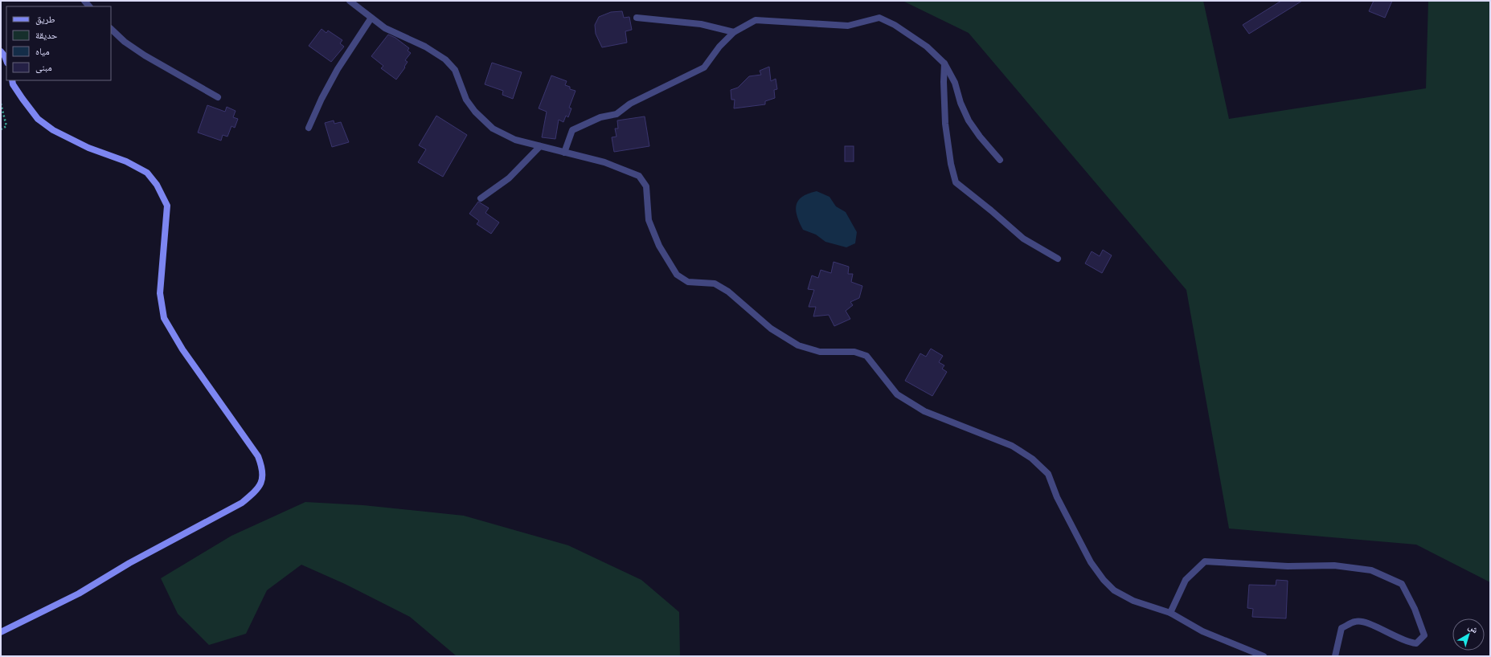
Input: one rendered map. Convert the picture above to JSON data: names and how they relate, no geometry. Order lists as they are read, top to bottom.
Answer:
{
  "legend": [
    "طريق",
    "حديقة",
    "مياه",
    "مبنى"
  ],
  "north": "top right"
}
